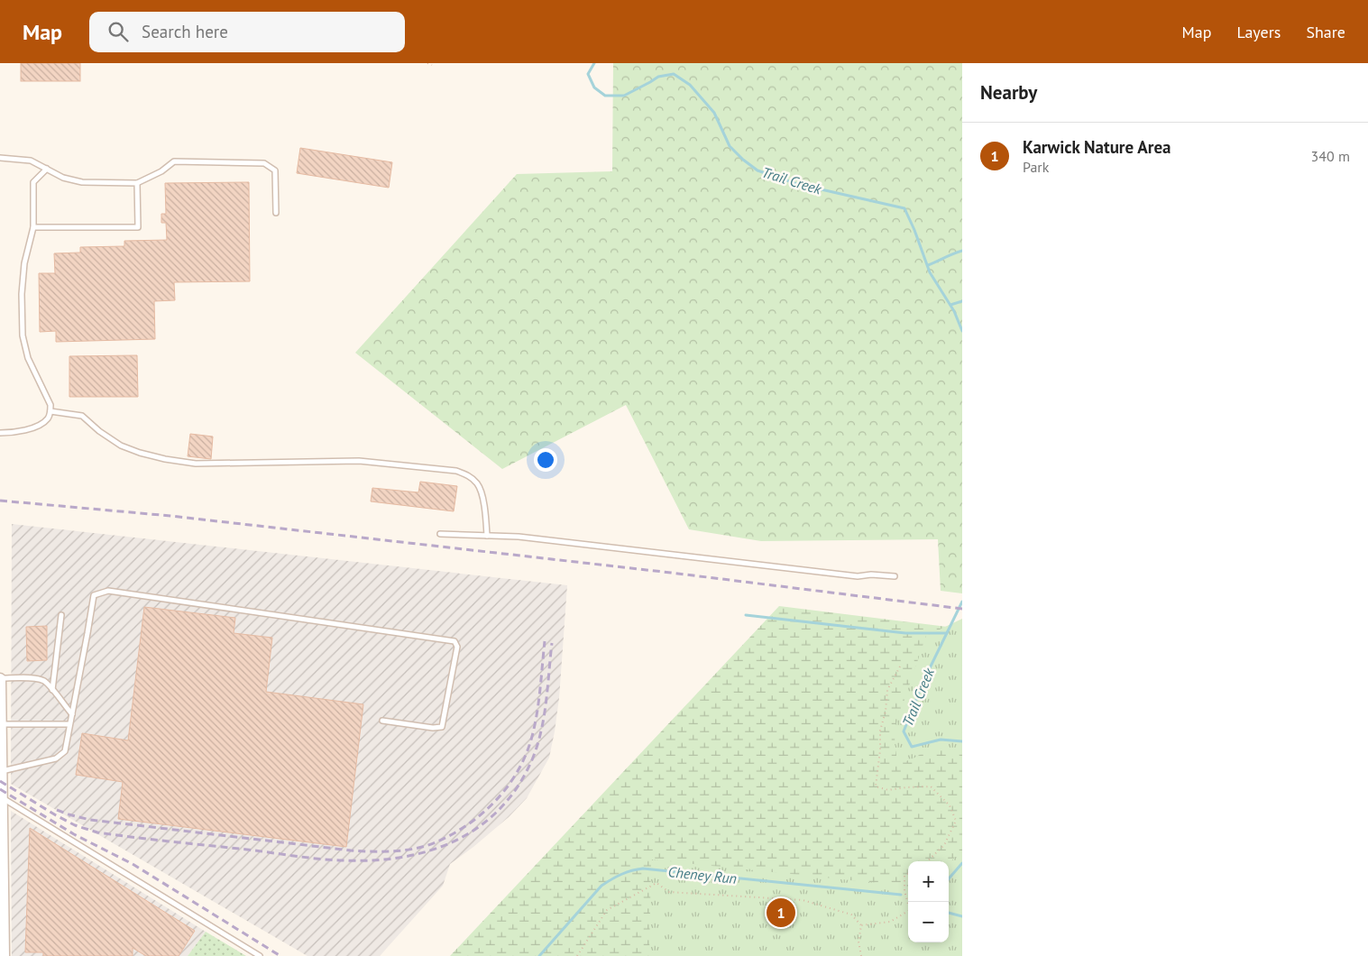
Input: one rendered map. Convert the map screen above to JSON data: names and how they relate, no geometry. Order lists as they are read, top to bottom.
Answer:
{
  "water": ["Trail Creek", "Cheney Run"],
  "page": {
    "header": "Map",
    "search": "Search here",
    "nav": ["Map", "Layers", "Share"],
    "heading": "Nearby",
    "list": [
      {
        "mark": "1",
        "name": "Karwick Nature Area",
        "note": "Park",
        "value": "340 m"
      }
    ],
    "map_buttons": ["+", "−"],
    "pins": "1"
  }
}
